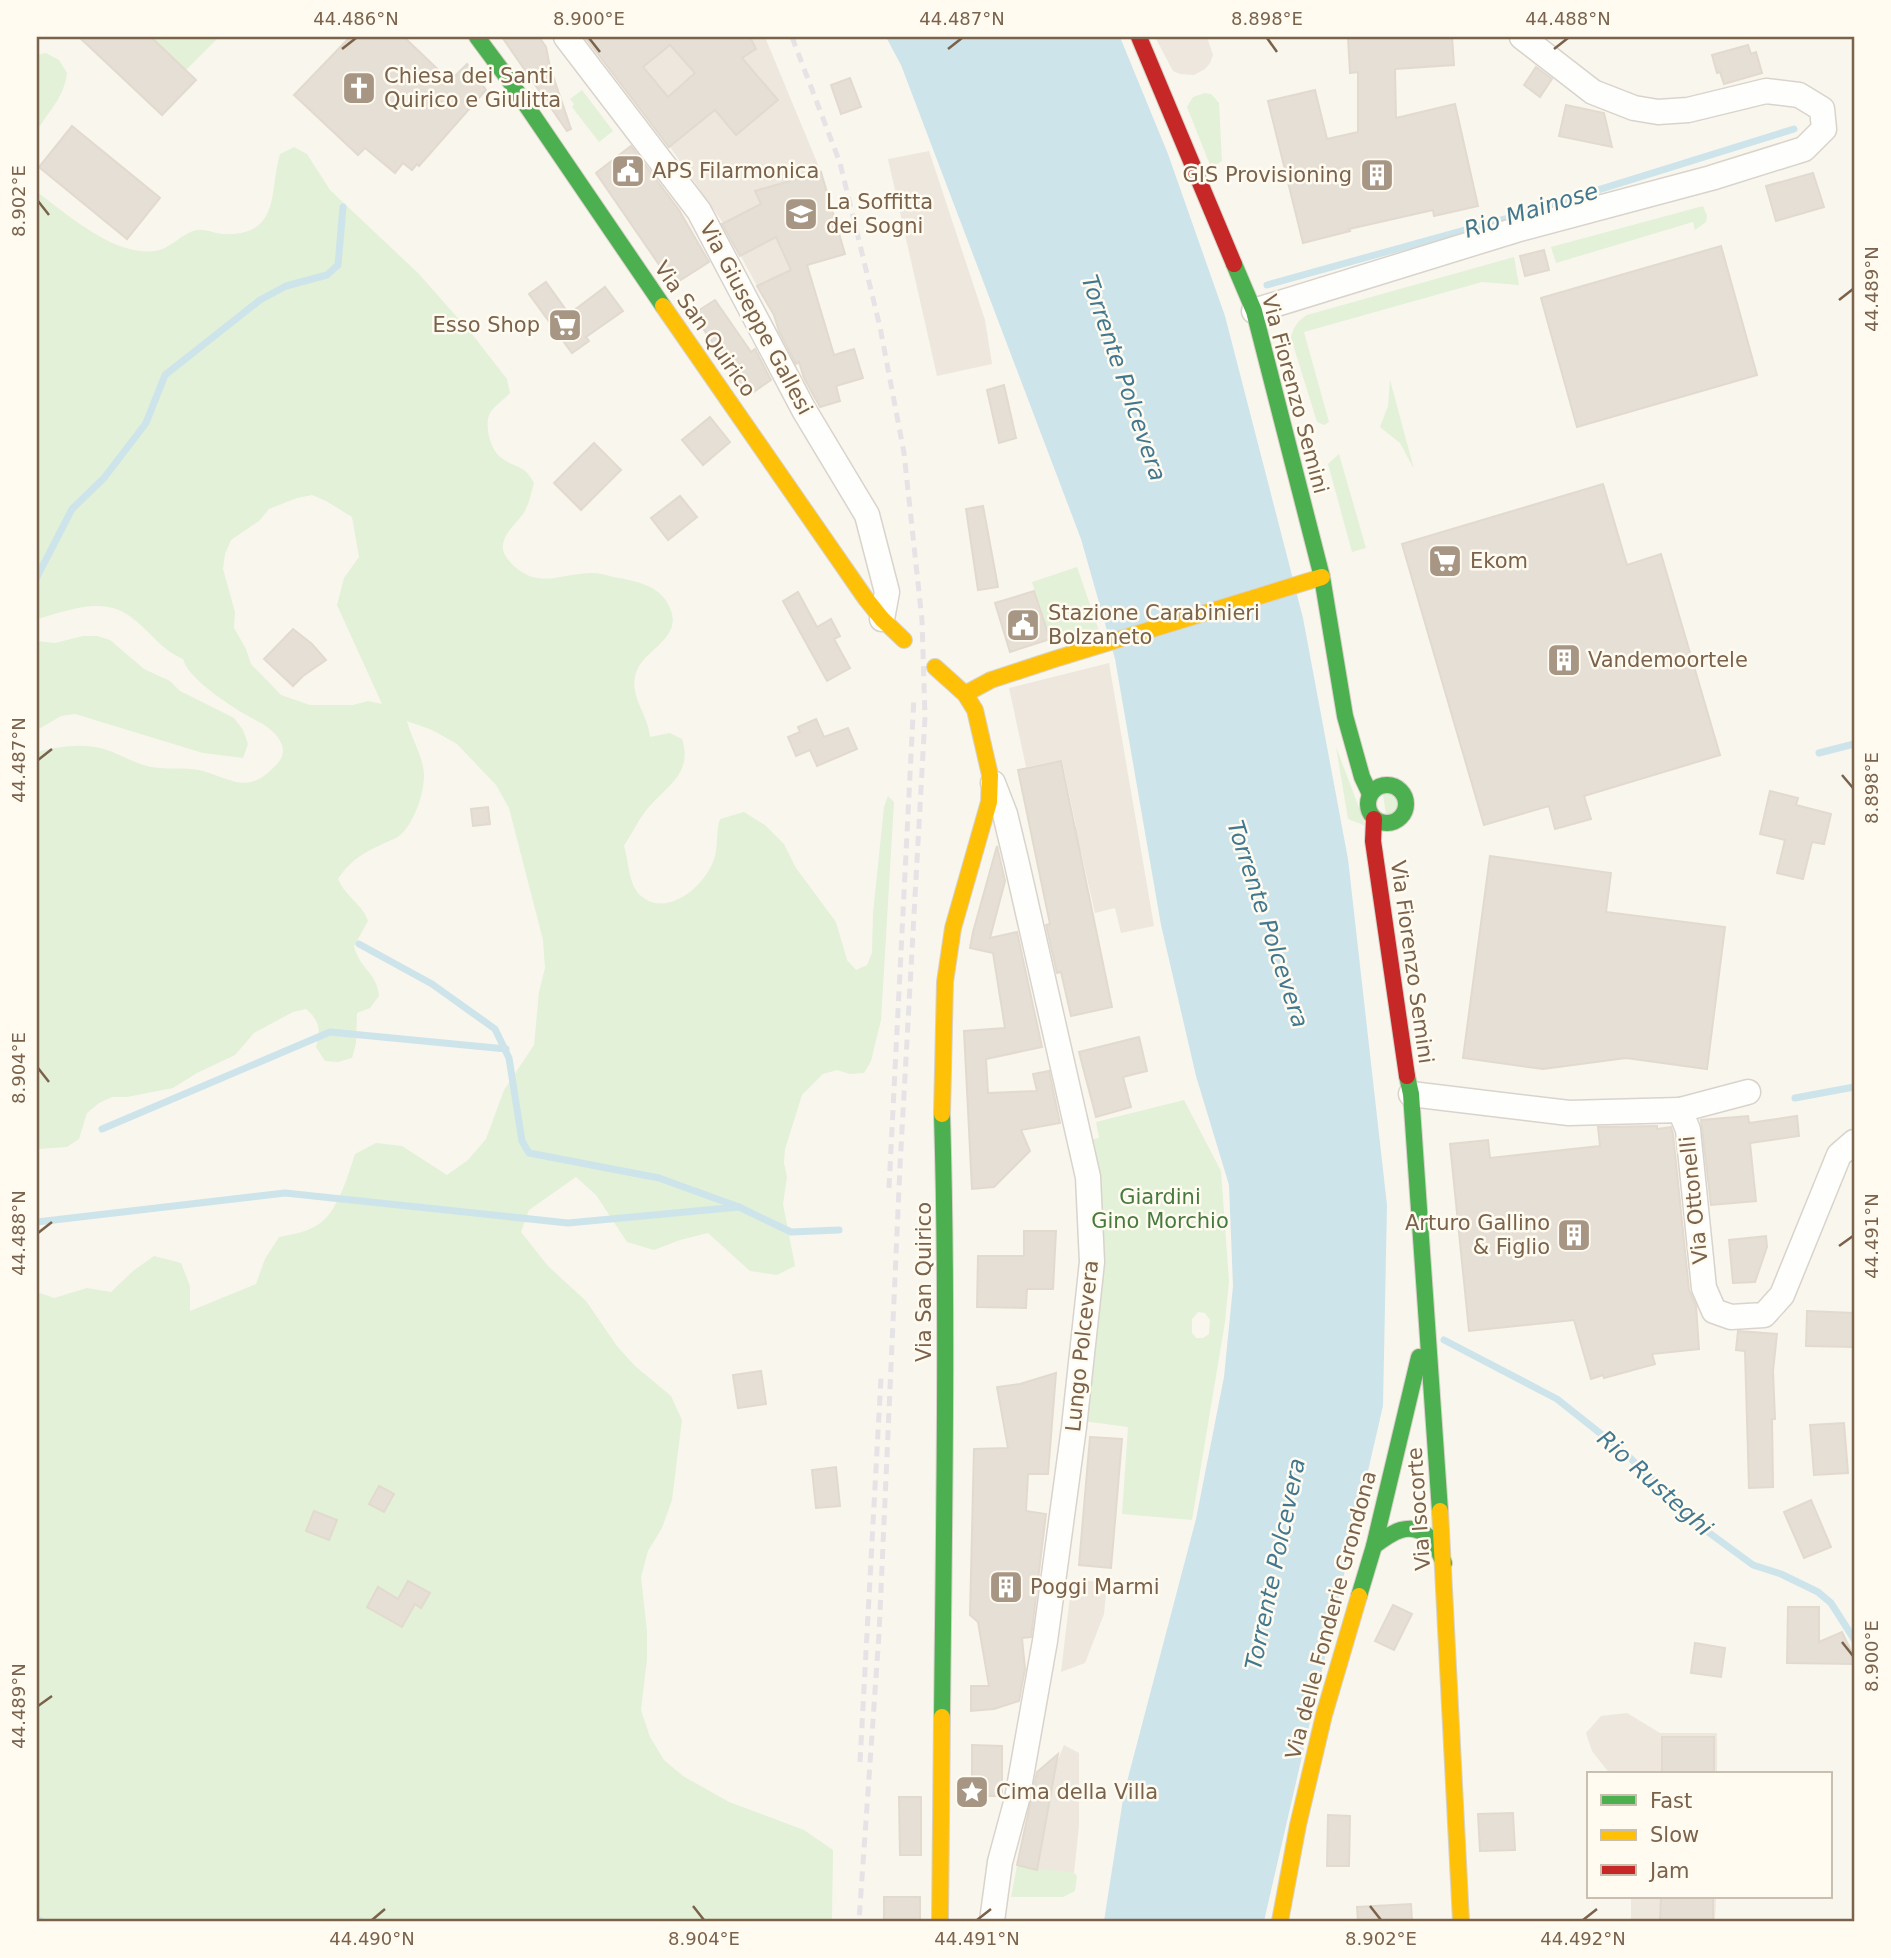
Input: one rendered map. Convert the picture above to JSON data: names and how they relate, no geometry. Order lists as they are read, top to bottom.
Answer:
{
  "streets": {
    "main road": [
      "Via San Quirico",
      "Via Fiorenzo Semini",
      "Via Isocorte",
      "Via delle Fonderie Grondona"
    ],
    "street": ["Via Giuseppe Gallesi", "Via Ottonelli", "Lungo Polcevera"]
  },
  "crossings": [
    ["Via Giuseppe Gallesi", "Via San Quirico"],
    ["Via San Quirico", "Lungo Polcevera"],
    ["Via Fiorenzo Semini", "Via Ottonelli"],
    ["Via Fiorenzo Semini", "Via Isocorte"],
    ["Via Ottonelli", "Via Isocorte"],
    ["Via Isocorte", "Via delle Fonderie Grondona"]
  ],
  "water": ["Rio Mainose", "Torrente Polcevera", "Rio Rusteghi"],
  "parks": ["Giardini Gino Morchio"],
  "places": {
    "church": ["Chiesa dei Santi Quirico e Giulitta"],
    "public building": ["APS Filarmonica", "Stazione Carabinieri Bolzaneto"],
    "building": [
      "GIS Provisioning",
      "Vandemoortele",
      "Arturo Gallino & Figlio",
      "Poggi Marmi"
    ],
    "school or university": ["La Soffitta dei Sogni"],
    "supermarket": ["Esso Shop", "Ekom"],
    "place": ["Cima della Villa"]
  },
  "legend": ["Fast", "Slow", "Jam"],
  "coordinates": [
    "44.486°N",
    "8.900°E",
    "44.487°N",
    "8.898°E",
    "44.488°N",
    "8.902°E",
    "44.489°N",
    "8.904°E",
    "44.491°N",
    "44.490°N",
    "44.492°N"
  ]
}
